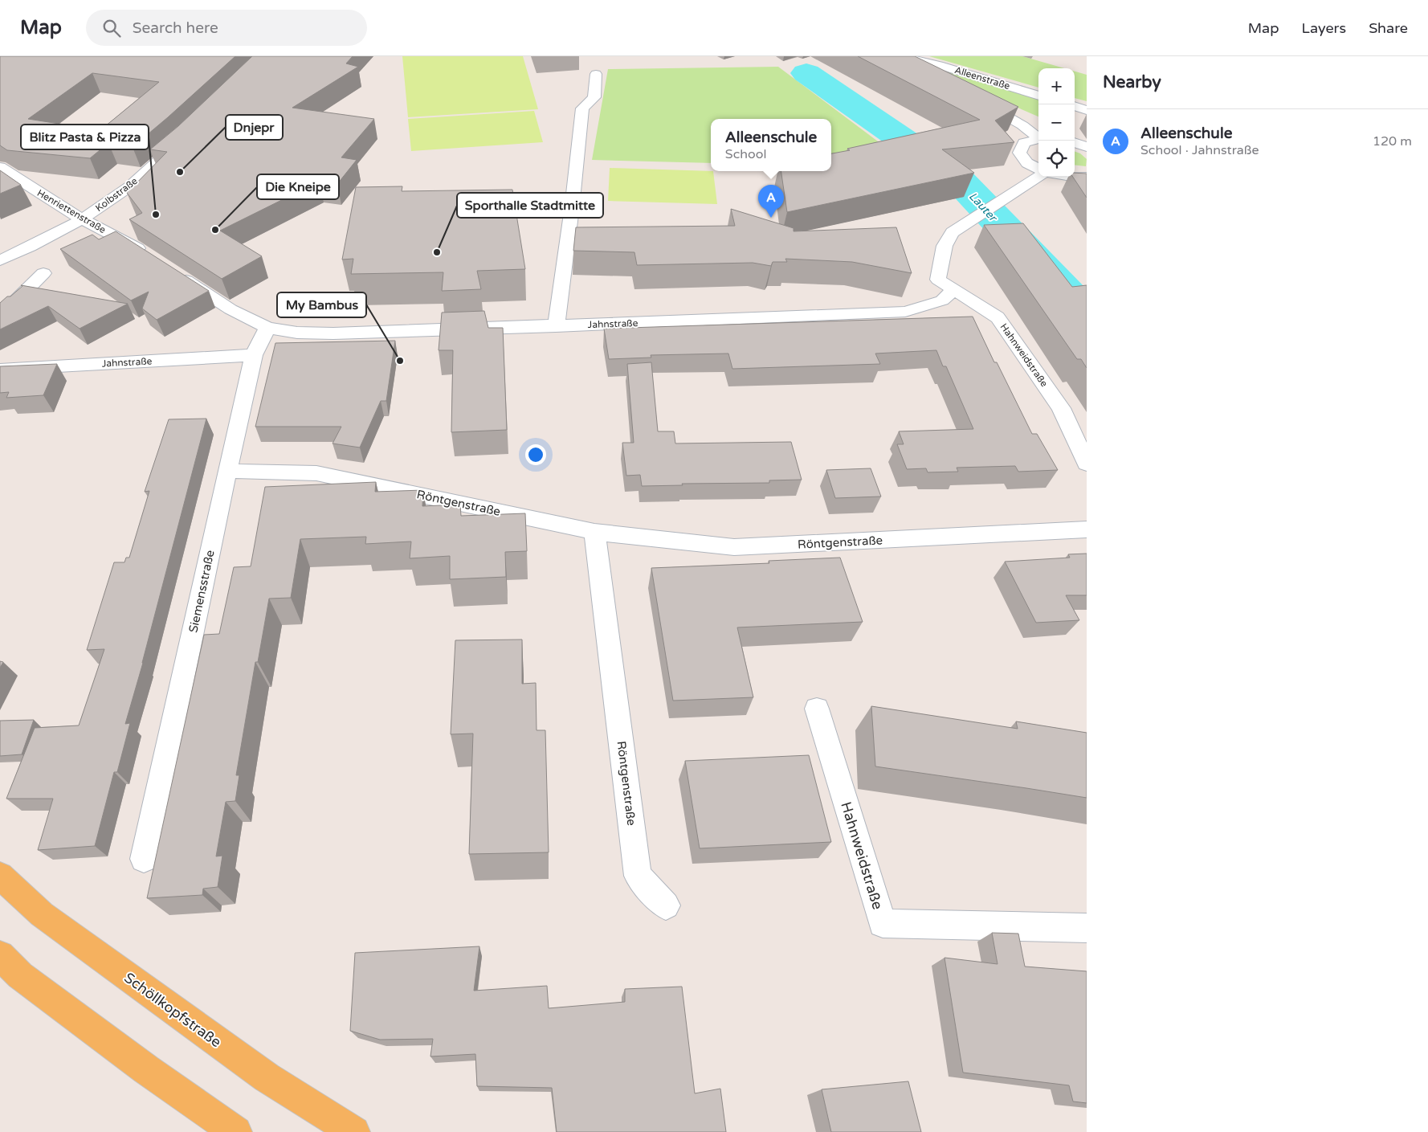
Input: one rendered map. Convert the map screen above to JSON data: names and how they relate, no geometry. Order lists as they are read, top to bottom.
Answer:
{
  "streets": {
    "main road": ["Schöllkopfstraße"],
    "street": [
      "Alleenstraße",
      "Kolbstraße",
      "Henriettenstraße",
      "Jahnstraße",
      "Hahnweidstraße",
      "Röntgenstraße",
      "Siemensstraße"
    ]
  },
  "crossings": [
    ["Kolbstraße", "Henriettenstraße"],
    ["Jahnstraße", "Hahnweidstraße"],
    ["Jahnstraße", "Siemensstraße"],
    ["Röntgenstraße", "Siemensstraße"]
  ],
  "water": ["Lauter"],
  "places": [
    "Dnjepr",
    "Blitz Pasta & Pizza",
    "Die Kneipe",
    "Sporthalle Stadtmitte",
    "My Bambus"
  ],
  "page": {
    "header": "Map",
    "search": "Search here",
    "nav": ["Map", "Layers", "Share"],
    "heading": "Nearby",
    "map_buttons": ["+", "−"],
    "list": [
      {
        "mark": "A",
        "name": "Alleenschule",
        "note": "School · Jahnstraße",
        "value": "120 m"
      }
    ],
    "popup": ["Alleenschule", "School"],
    "pins": "A"
  }
}
